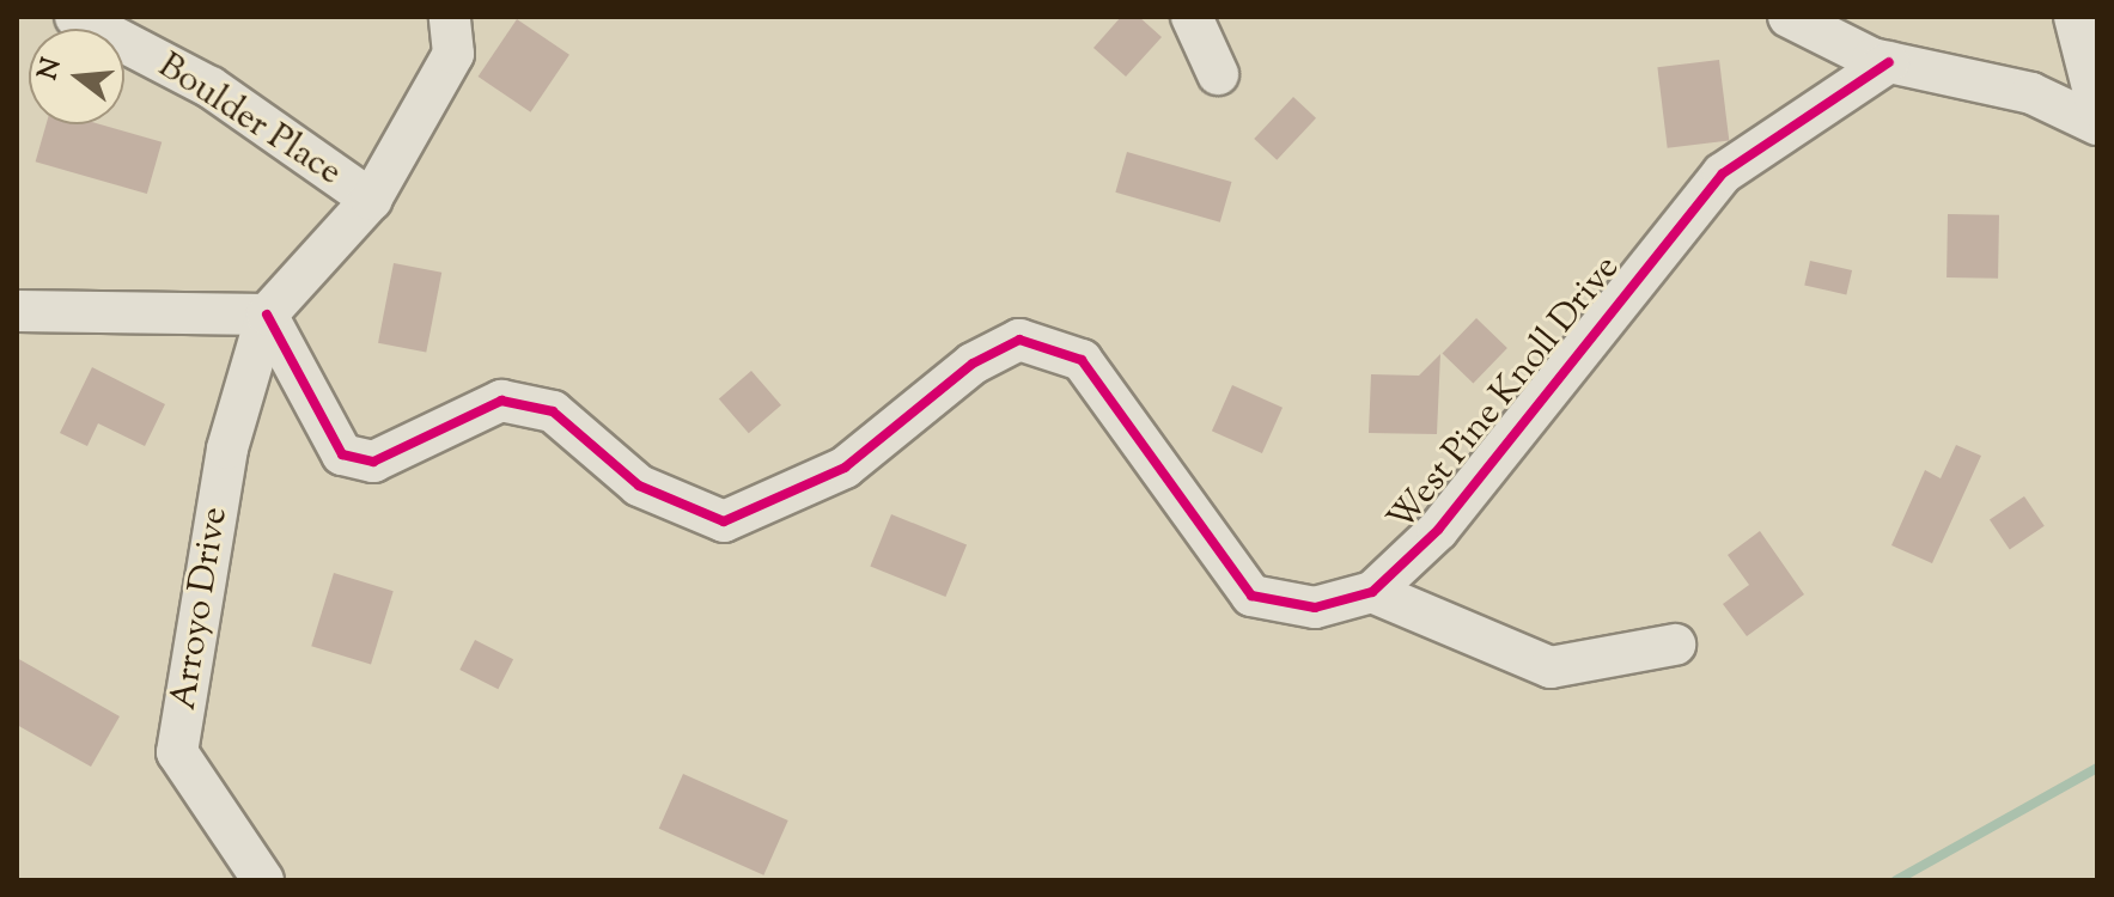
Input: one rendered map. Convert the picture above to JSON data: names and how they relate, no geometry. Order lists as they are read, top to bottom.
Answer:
{
  "streets": {
    "street": ["Boulder Place", "West Pine Knoll Drive", "Arroyo Drive"]
  },
  "crossings": [
    ["West Pine Knoll Drive", "Arroyo Drive"]
  ],
  "north": "left"
}
